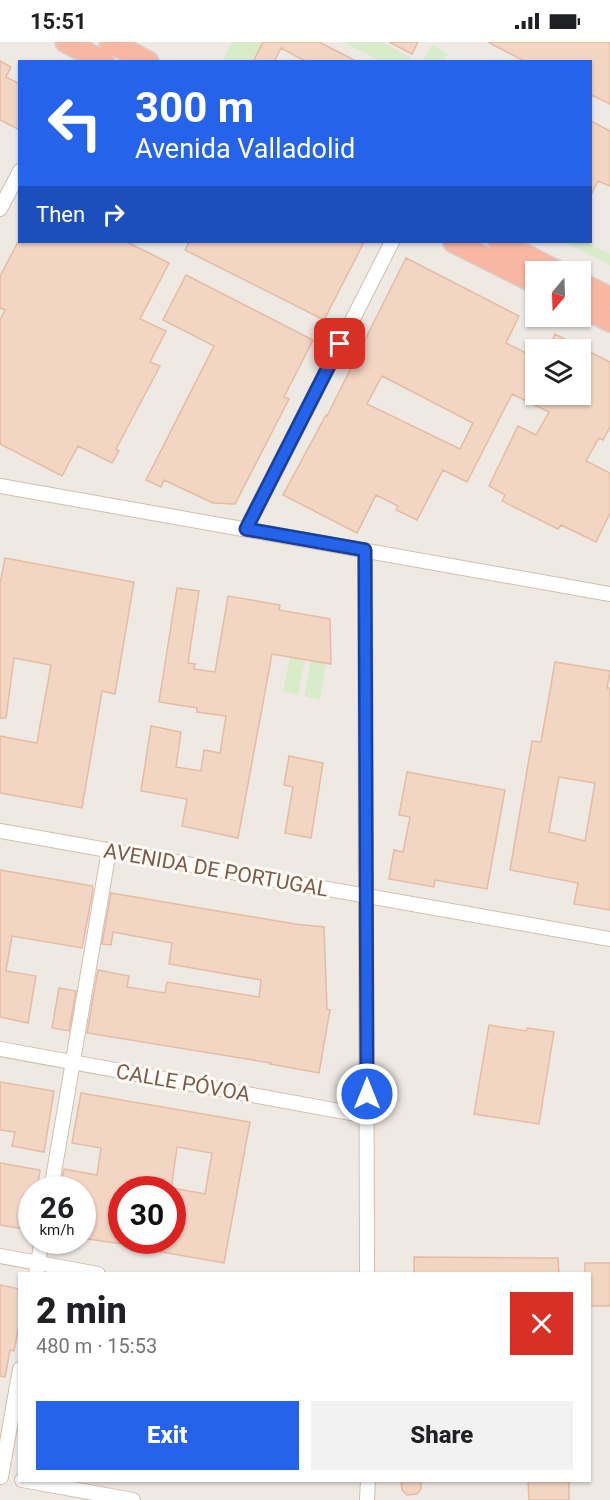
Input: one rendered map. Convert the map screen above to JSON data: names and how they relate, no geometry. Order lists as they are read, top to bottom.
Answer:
{
  "streets": {
    "street": ["AVENIDA DE PORTUGAL", "CALLE PÓVOA"]
  },
  "north": "bottom",
  "page": {
    "status": "15:51",
    "turn": ["300 m", "Avenida Valladolid"],
    "then": "Then",
    "speed": "26 km/h",
    "limit": "30",
    "heading": ["2 min", "480 m · 15:53"],
    "buttons": ["Exit", "Share"]
  }
}
